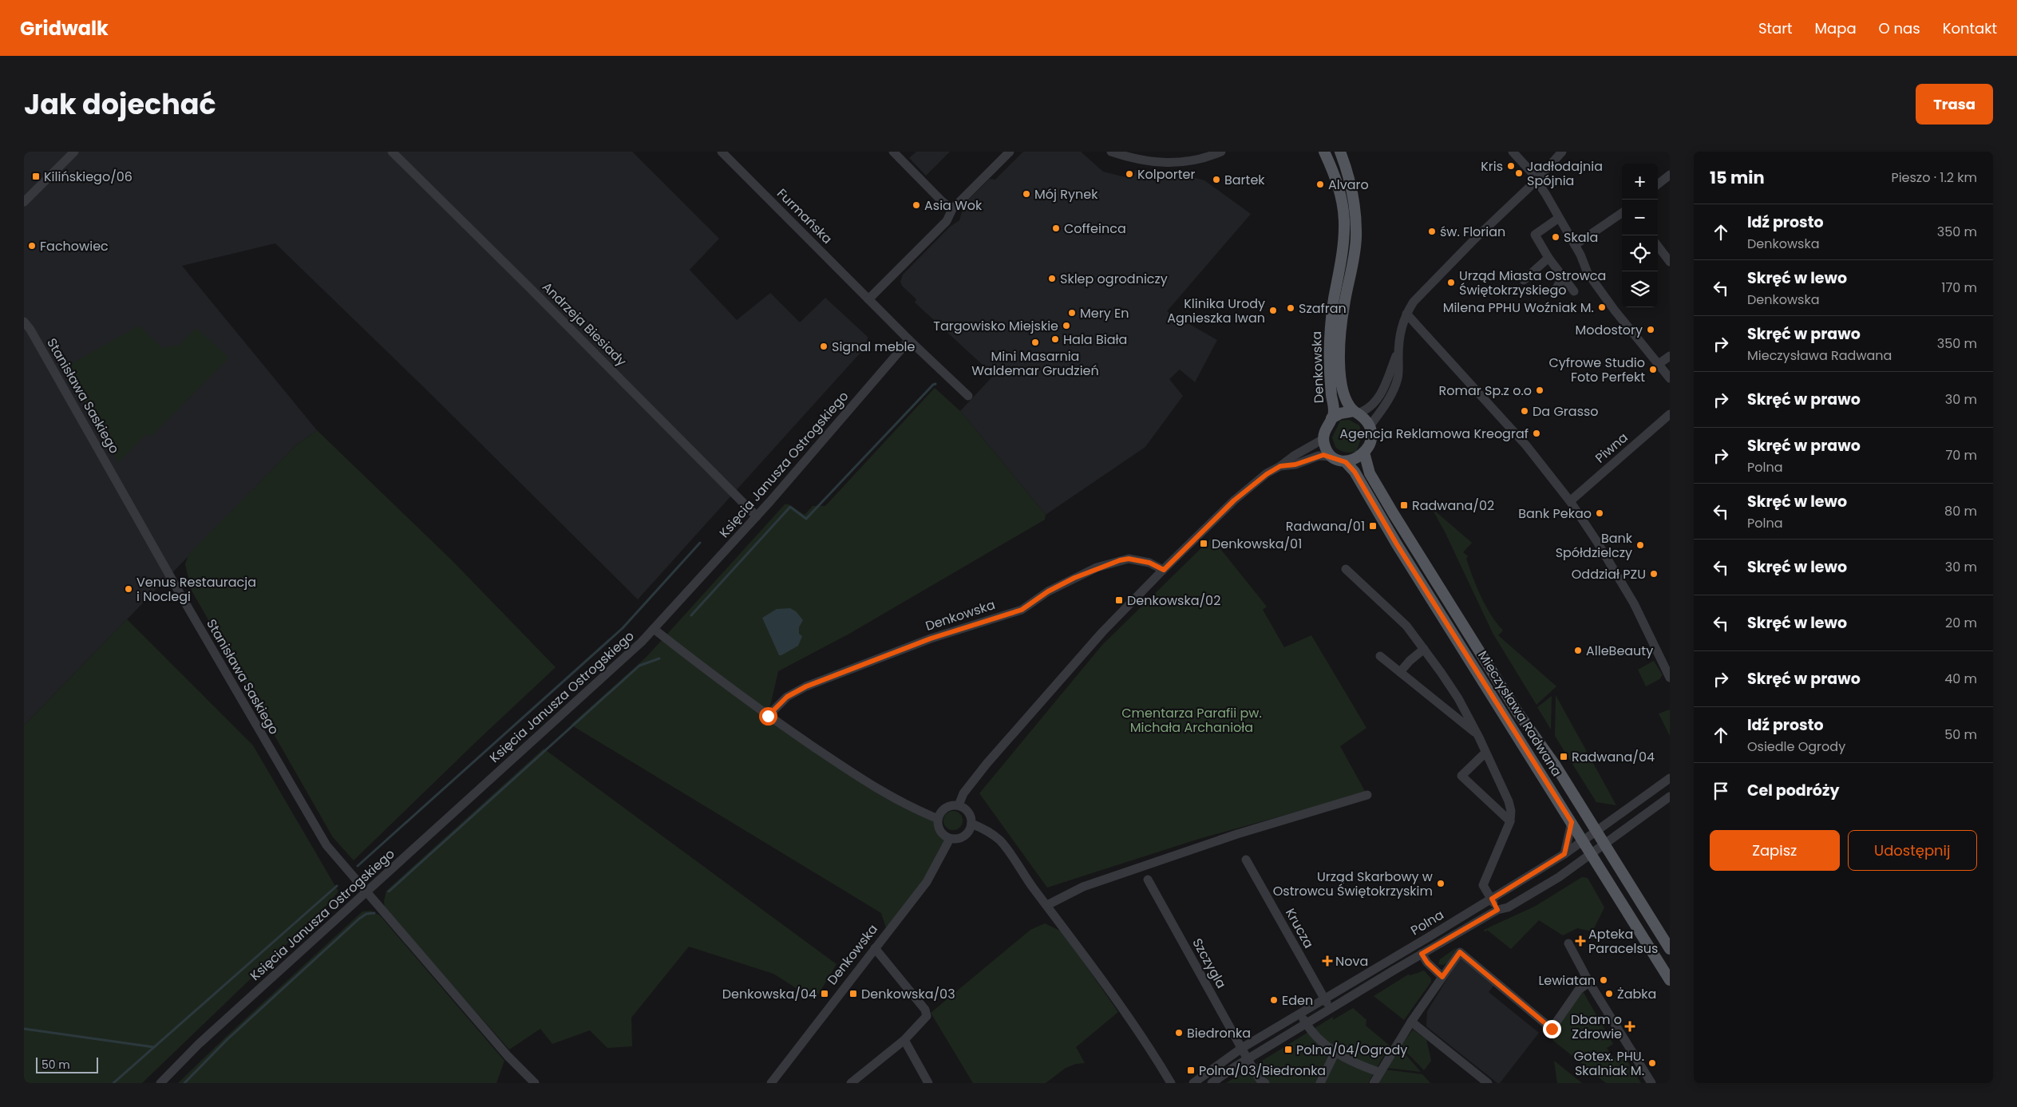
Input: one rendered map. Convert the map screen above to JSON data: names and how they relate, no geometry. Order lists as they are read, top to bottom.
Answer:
{
  "streets": {
    "main road": ["Denkowska", "Mieczysława Radwana"],
    "street": [
      "Furmańska",
      "Andrzeja Biesiady",
      "Stanisława Saskiego",
      "Piwna",
      "Księcia Janusza Ostrogskiego",
      "Polna",
      "Krucza",
      "Szczygla"
    ]
  },
  "crossings": [
    ["Andrzeja Biesiady", "Księcia Janusza Ostrogskiego"],
    ["Denkowska", "Mieczysława Radwana"],
    ["Stanisława Saskiego", "Księcia Janusza Ostrogskiego"],
    ["Mieczysława Radwana", "Polna"],
    ["Polna", "Krucza"],
    ["Polna", "Szczygla"]
  ],
  "parks": ["Cmentarza Parafii pw. Michała Archanioła"],
  "places": {
    "other": [
      "Kris",
      "Jadłodajnia Spójnia",
      "Kolporter",
      "Bartek",
      "Alvaro",
      "Mój Rynek",
      "Asia Wok",
      "Coffeinca",
      "św. Florian",
      "Skala",
      "Fachowiec",
      "Sklep ogrodniczy",
      "Urząd Miasta Ostrowca Świętokrzyskiego",
      "Milena PPHU Woźniak M.",
      "Szafran",
      "Klinika Urody Agnieszka Iwan",
      "Mery En",
      "Targowisko Miejskie",
      "Modostory",
      "Hala Biała",
      "Mini Masarnia Waldemar Grudzień",
      "Signal meble",
      "Cyfrowe Studio Foto Perfekt",
      "Romar Sp.z o.o",
      "Da Grasso",
      "Agencja Reklamowa Kreograf",
      "Bank Pekao",
      "Bank Spółdzielczy",
      "Oddział PZU",
      "Venus Restauracja i Noclegi",
      "AlleBeauty",
      "Urząd Skarbowy w Ostrowcu Świętokrzyskim",
      "Lewiatan",
      "Żabka",
      "Eden",
      "Biedronka",
      "Gotex. PHU. Skalniak M."
    ],
    "transit": [
      "Kilińskiego/06",
      "Radwana/02",
      "Radwana/01",
      "Denkowska/01",
      "Denkowska/02",
      "Radwana/04",
      "Denkowska/04",
      "Denkowska/03",
      "Polna/04/Ogrody",
      "Polna/03/Biedronka"
    ],
    "health": ["Apteka Paracelsus", "Nova", "Dbam o Zdrowie"]
  },
  "scale_bar": "50 m",
  "page": {
    "header": "Gridwalk",
    "nav": [
      "Start",
      "Mapa",
      "O nas",
      "Kontakt"
    ],
    "title": "Jak dojechać",
    "buttons": [
      "Trasa",
      ["Zapisz", "Udostępnij"]
    ],
    "heading": ["15 min", "Pieszo · 1.2 km"],
    "map_buttons": ["+", "−"],
    "list": [
      ["Idź prosto", "Denkowska", "350 m"],
      ["Skręć w lewo", "Denkowska", "170 m"],
      ["Skręć w prawo", "Mieczysława Radwana", "350 m"],
      ["Skręć w prawo", "30 m"],
      ["Skręć w prawo", "Polna", "70 m"],
      ["Skręć w lewo", "Polna", "80 m"],
      ["Skręć w lewo", "30 m"],
      ["Skręć w lewo", "20 m"],
      ["Skręć w prawo", "40 m"],
      ["Idź prosto", "Osiedle Ogrody", "50 m"],
      "Cel podróży"
    ],
    "scale": "50 m"
  }
}
